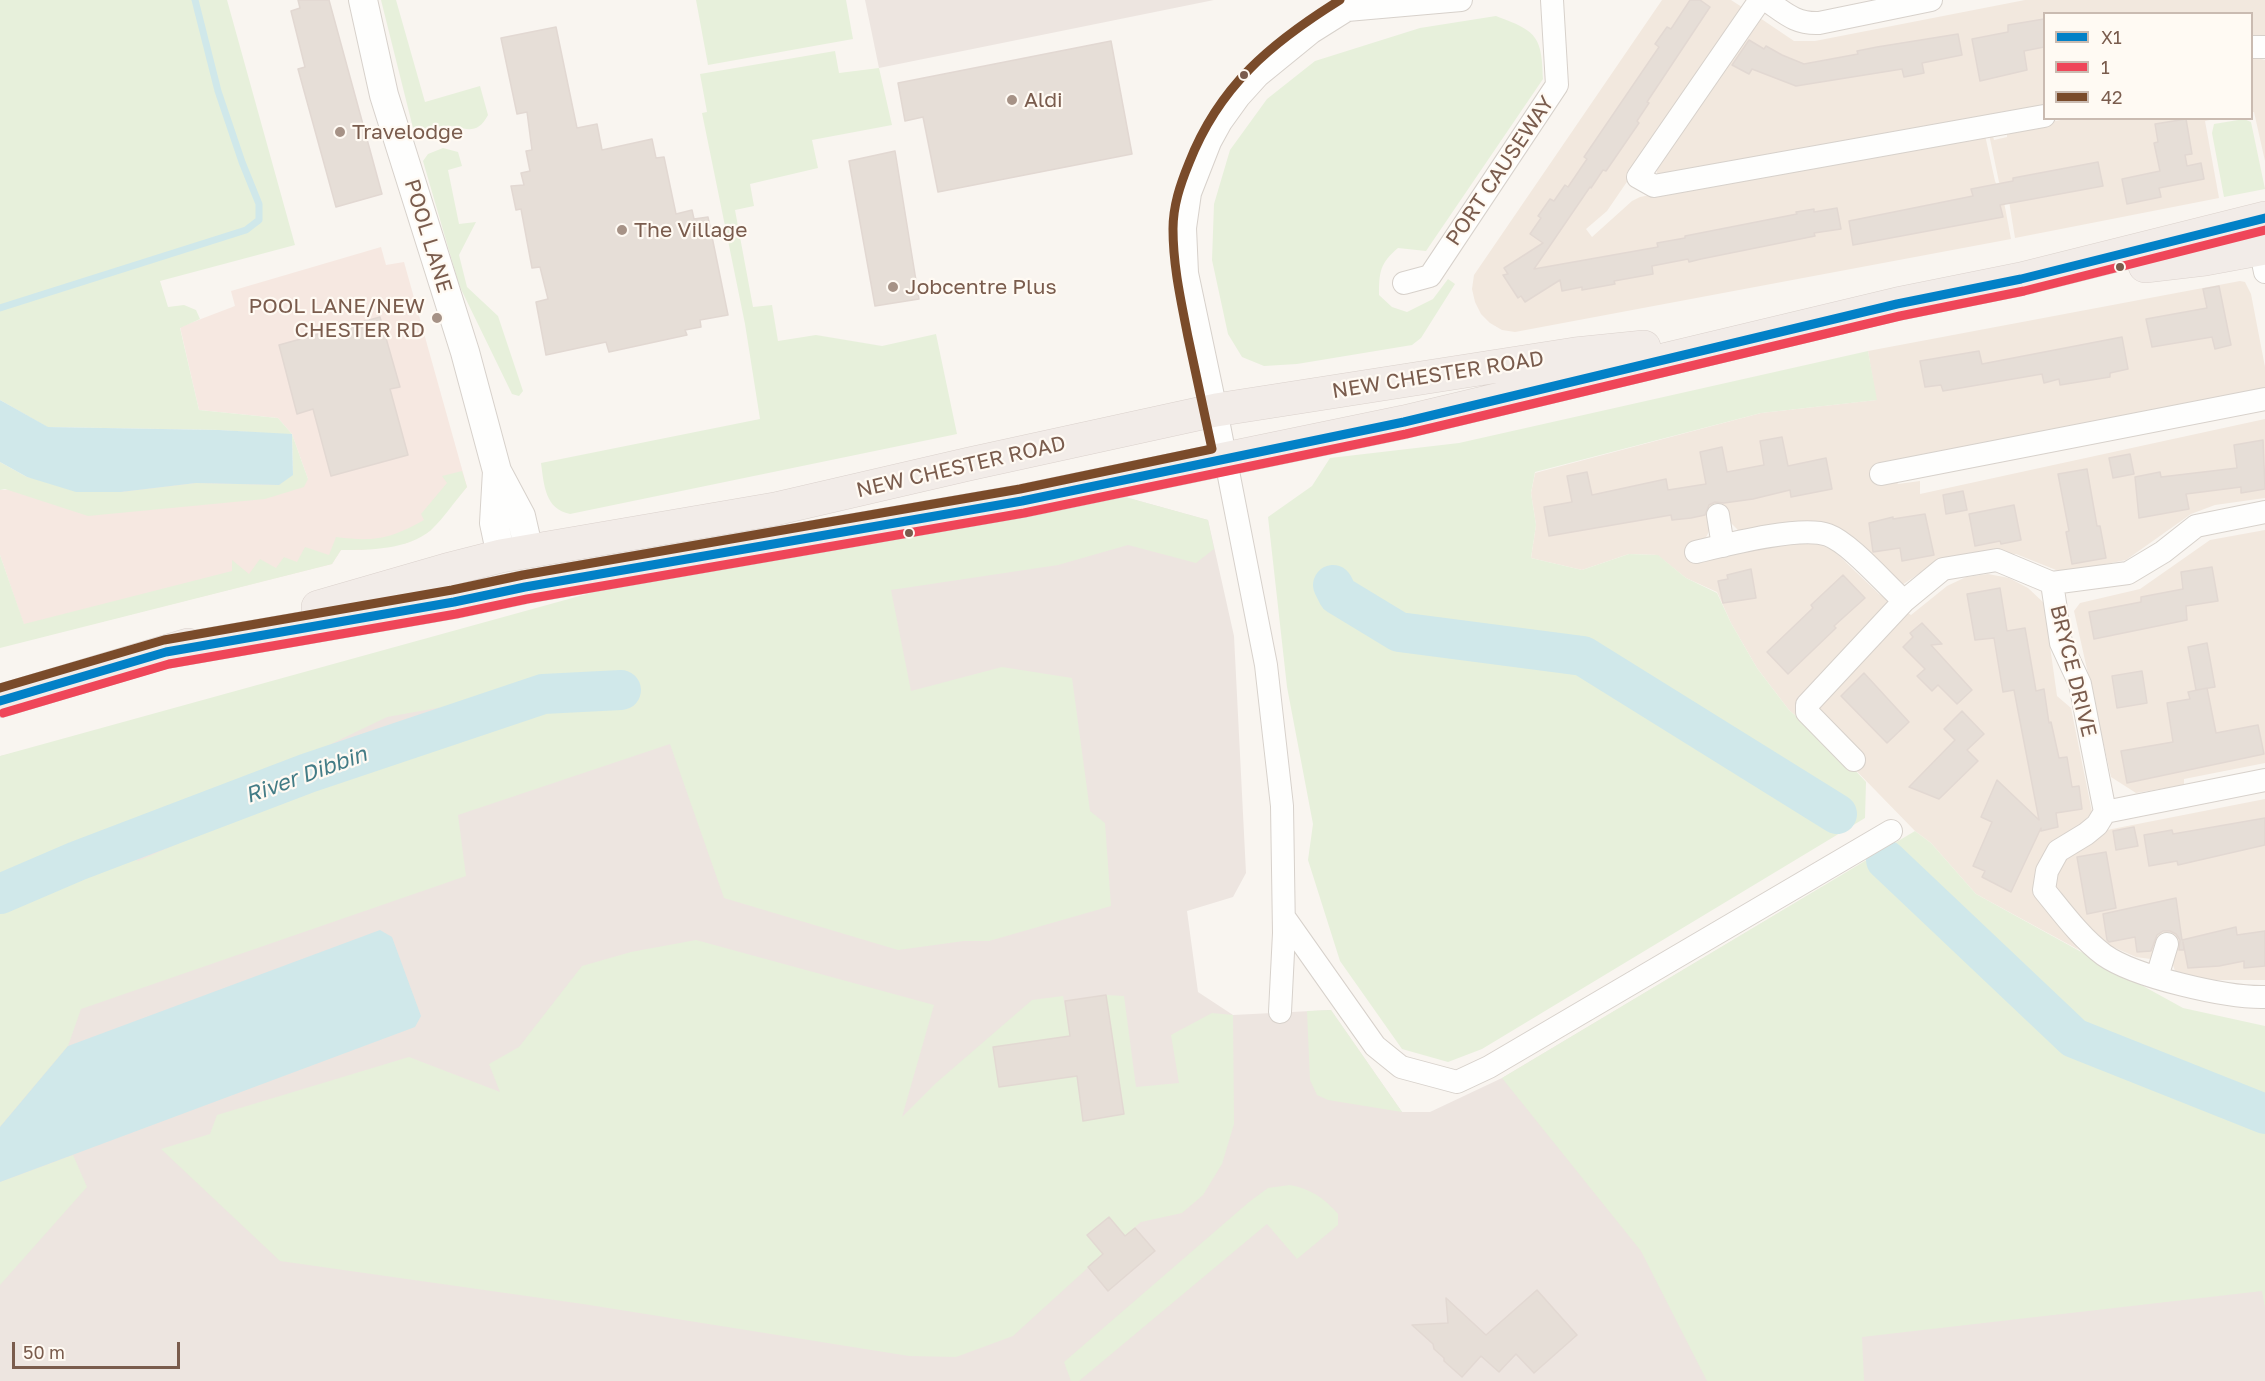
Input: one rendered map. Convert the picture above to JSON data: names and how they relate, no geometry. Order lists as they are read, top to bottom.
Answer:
{
  "streets": {
    "highway": ["NEW CHESTER ROAD"],
    "street": ["PORT CAUSEWAY", "POOL LANE", "BRYCE DRIVE"]
  },
  "crossings": [
    ["POOL LANE", "NEW CHESTER ROAD"]
  ],
  "water": ["River Dibbin"],
  "places": [
    "Aldi",
    "Travelodge",
    "The Village",
    "Jobcentre Plus",
    "POOL LANE/NEW CHESTER RD"
  ],
  "lines": ["transit line 42", "transit line X1", "transit line 1"],
  "legend": ["X1", "1", "42"],
  "scale_bar": "50 m"
}
